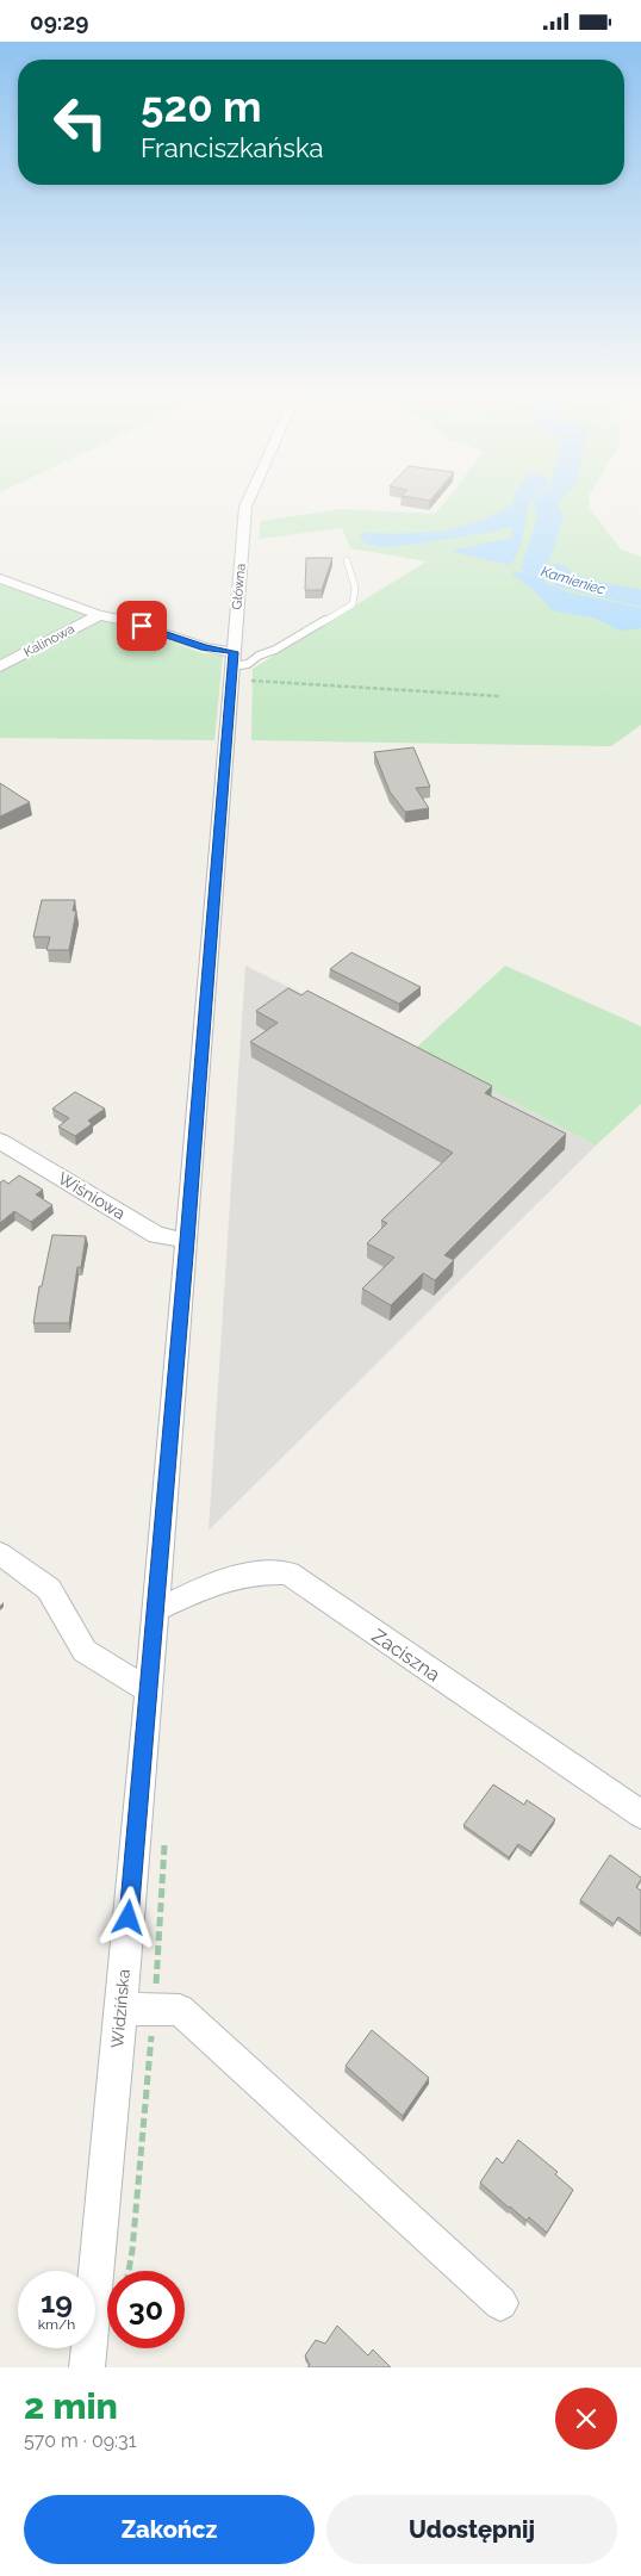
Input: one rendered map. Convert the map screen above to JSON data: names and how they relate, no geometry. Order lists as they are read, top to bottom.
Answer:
{
  "streets": {
    "street": [
      "Główna",
      "Kalinowa",
      "Wiśniowa",
      "Zaciszna",
      "Widzińska"
    ]
  },
  "crossings": [
    ["Główna", "Widzińska"],
    ["Wiśniowa", "Widzińska"],
    ["Zaciszna", "Widzińska"]
  ],
  "water": ["Kamieniec"],
  "page": {
    "status": "09:29",
    "turn": ["520 m", "Franciszkańska"],
    "speed": "19 km/h",
    "limit": "30",
    "heading": ["2 min", "570 m · 09:31"],
    "buttons": ["Zakończ", "Udostępnij"]
  }
}
